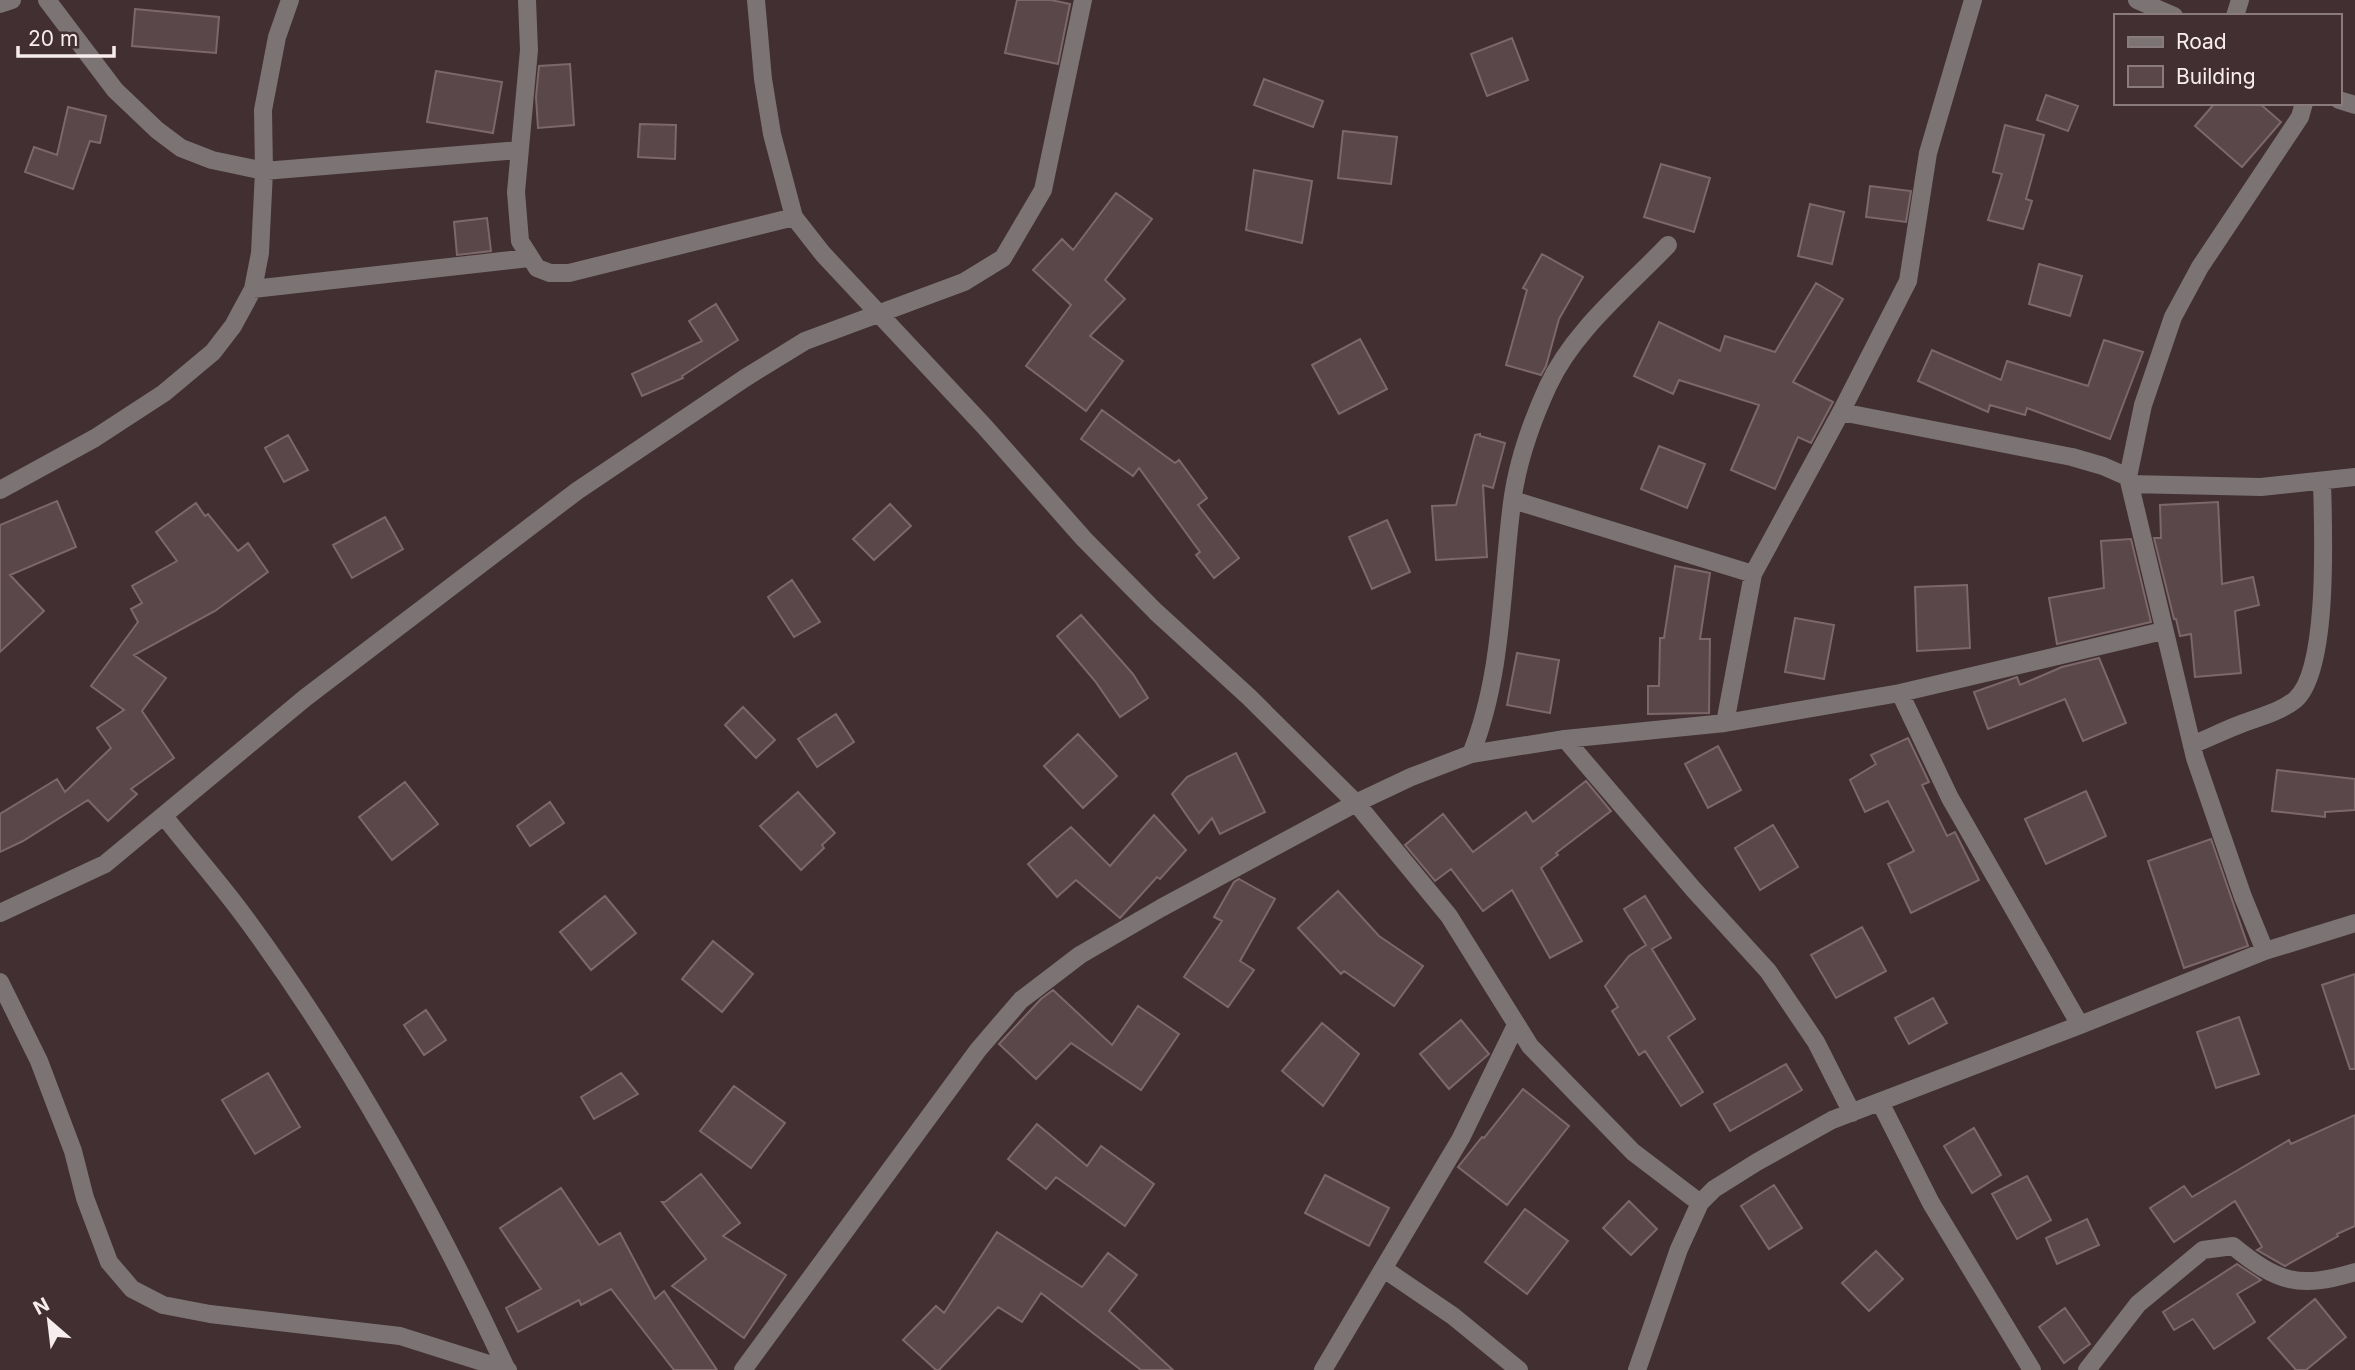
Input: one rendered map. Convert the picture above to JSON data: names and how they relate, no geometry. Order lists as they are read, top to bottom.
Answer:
{
  "legend": ["Road", "Building"],
  "scale_bar": "20 m",
  "north": "top left"
}
